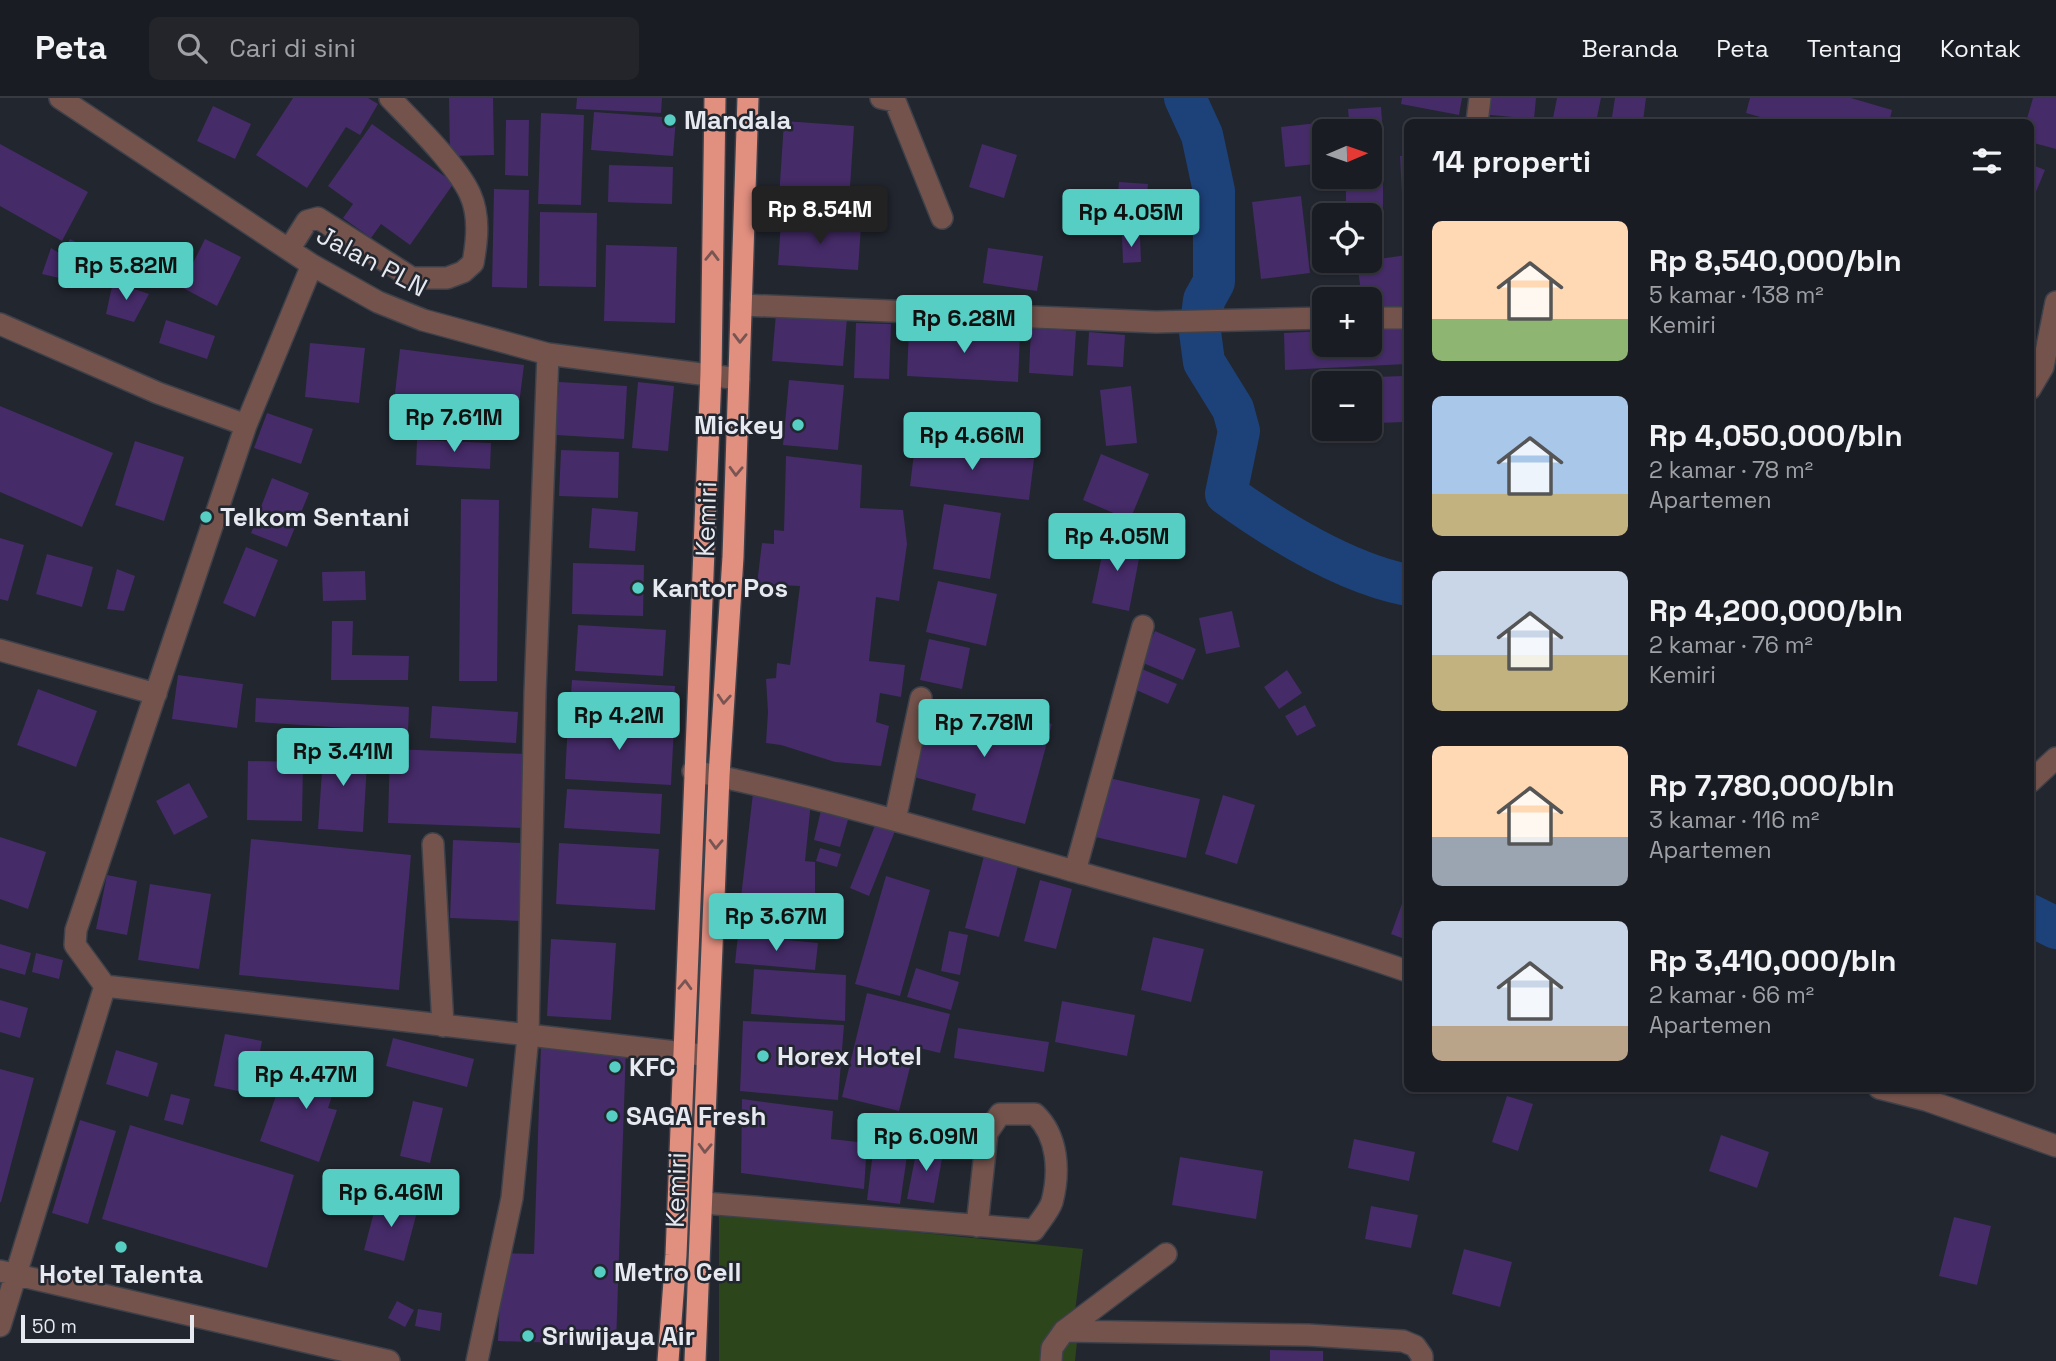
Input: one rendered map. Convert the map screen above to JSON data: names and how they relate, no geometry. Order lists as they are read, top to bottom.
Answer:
{
  "streets": {
    "highway": ["Kemiri"],
    "street": ["Jalan PLN"]
  },
  "crossings": [
    ["Jalan PLN", "Kemiri"]
  ],
  "places": [
    "Mandala",
    "Mickey",
    "Telkom Sentani",
    "Kantor Pos",
    "Horex Hotel",
    "KFC",
    "SAGA Fresh",
    "Hotel Talenta",
    "Metro Cell",
    "Sriwijaya Air"
  ],
  "scale_bar": "50 m",
  "north": "right",
  "page": {
    "header": "Peta",
    "search": "Cari di sini",
    "nav": [
      "Beranda",
      "Peta",
      "Tentang",
      "Kontak"
    ],
    "map_buttons": ["+", "−"],
    "heading": "14 properti",
    "price": [
      "Rp 8.54M",
      "Rp 4.05M",
      "Rp 5.82M",
      "Rp 6.28M",
      "Rp 7.61M",
      "Rp 4.66M",
      "Rp 4.05M",
      "Rp 4.2M",
      "Rp 7.78M",
      "Rp 3.41M",
      "Rp 3.67M",
      "Rp 4.47M",
      "Rp 6.09M",
      "Rp 6.46M"
    ],
    "list": [
      {
        "name": "Rp 8,540,000/bln",
        "note": "5 kamar · 138 m² · Kemiri"
      },
      {
        "name": "Rp 4,050,000/bln",
        "note": "2 kamar · 78 m² · Apartemen"
      },
      {
        "name": "Rp 4,200,000/bln",
        "note": "2 kamar · 76 m² · Kemiri"
      },
      {
        "name": "Rp 7,780,000/bln",
        "note": "3 kamar · 116 m² · Apartemen"
      },
      {
        "name": "Rp 3,410,000/bln",
        "note": "2 kamar · 66 m² · Apartemen"
      }
    ],
    "scale": "50 m"
  }
}
